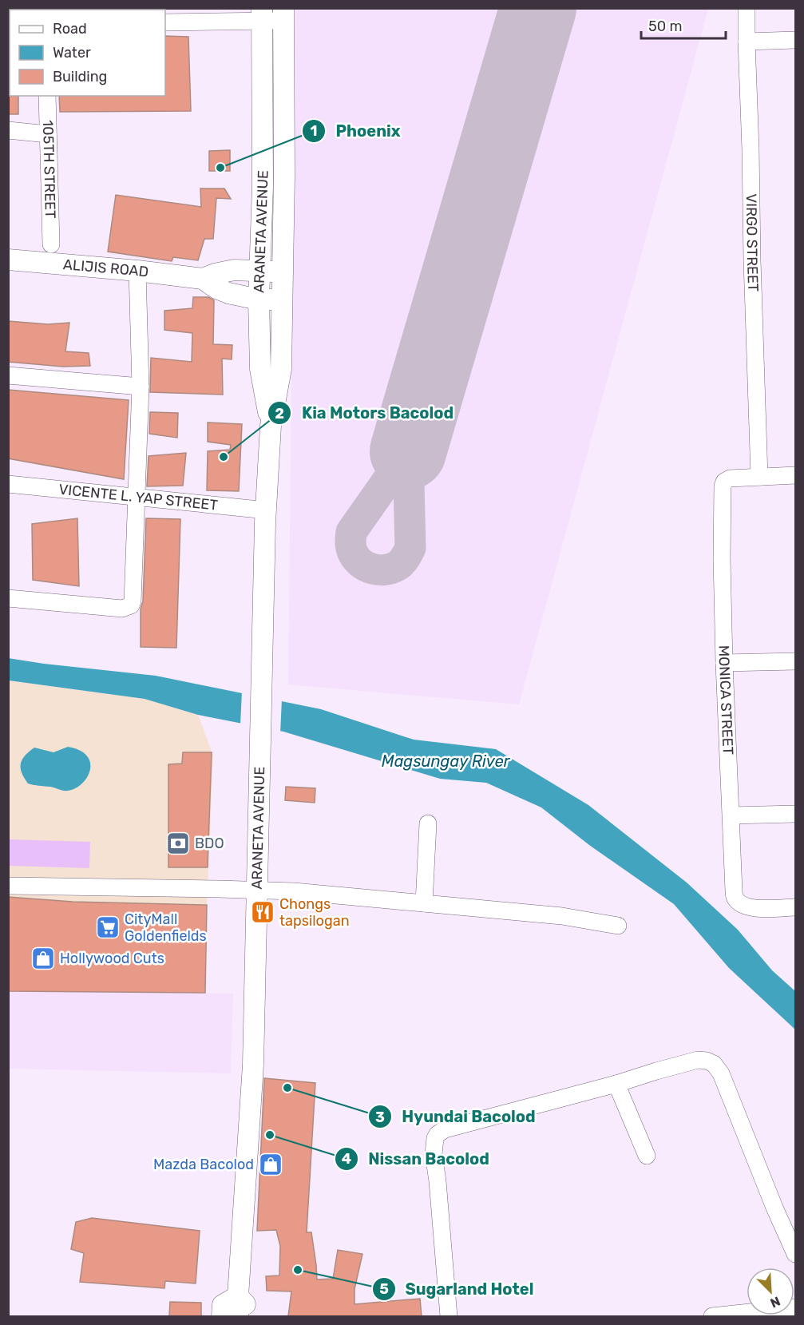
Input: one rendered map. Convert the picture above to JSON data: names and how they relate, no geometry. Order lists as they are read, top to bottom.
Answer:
{
  "streets": {
    "main road": ["ARANETA AVENUE", "ALIJIS ROAD"],
    "street": [
      "105TH STREET",
      "VIRGO STREET",
      "VICENTE L. YAP STREET",
      "MONICA STREET"
    ]
  },
  "crossings": [
    ["ARANETA AVENUE", "ALIJIS ROAD"],
    ["ARANETA AVENUE", "VICENTE L. YAP STREET"],
    ["VIRGO STREET", "MONICA STREET"]
  ],
  "water": ["Magsungay River"],
  "places": {
    "other": [
      "Phoenix",
      "Kia Motors Bacolod",
      "Hyundai Bacolod",
      "Nissan Bacolod",
      "Sugarland Hotel"
    ],
    "bank": ["BDO"],
    "restaurant": ["Chongs tapsilogan"],
    "supermarket": ["CityMall Goldenfields"],
    "shop": ["Hollywood Cuts", "Mazda Bacolod"]
  },
  "legend": ["Road", "Water", "Building"],
  "scale_bar": "50 m",
  "north": "bottom right"
}
